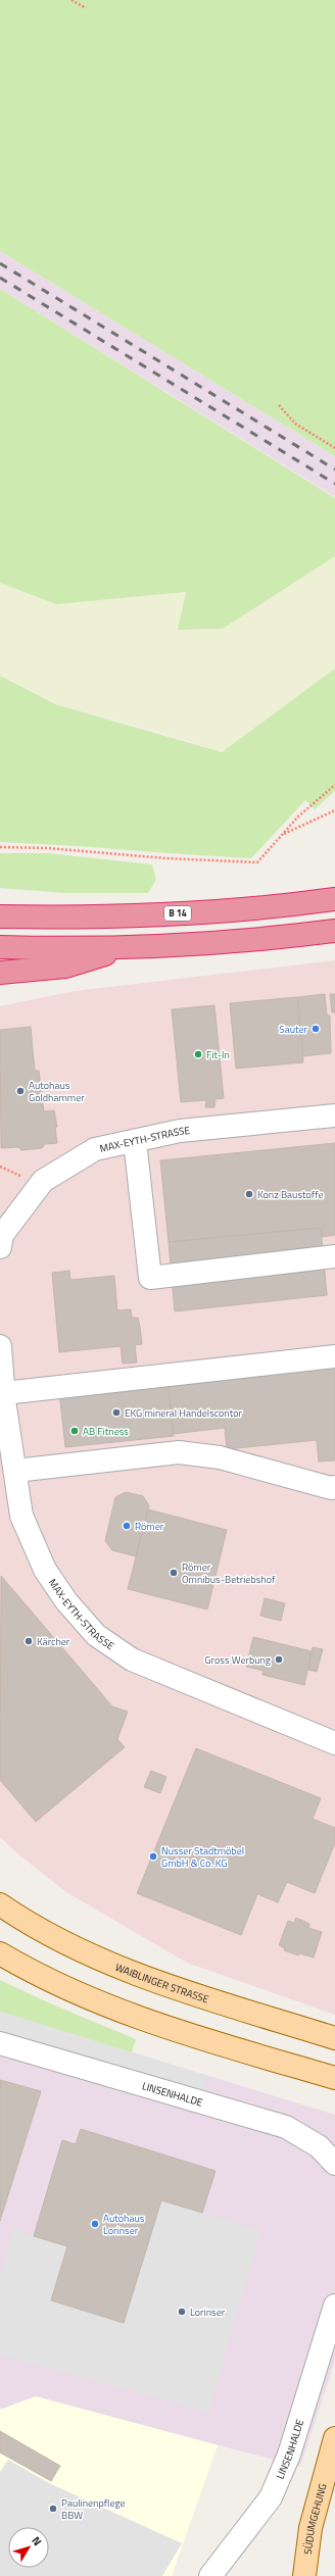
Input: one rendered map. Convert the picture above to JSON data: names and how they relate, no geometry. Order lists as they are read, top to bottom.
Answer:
{
  "streets": {
    "highway": ["B 14"],
    "main road": ["WAIBLINGER STRASSE", "SÜDUMGEHUNG"],
    "street": ["MAX-EYTH-STRASSE", "LINSENHALDE"]
  },
  "places": [
    "Sauter",
    "Fit-In",
    "Autohaus Goldhammer",
    "Konz Baustoffe",
    "EKG mineral Handelscontor",
    "AB Fitness",
    "Römer",
    "Römer Omnibus-Betriebshof",
    "Kärcher",
    "Gross Werbung",
    "Nusser Stadtmöbel GmbH & Co. KG",
    "Autohaus Lorinser",
    "Lorinser",
    "Paulinenpflege BBW"
  ],
  "north": "top right"
}
